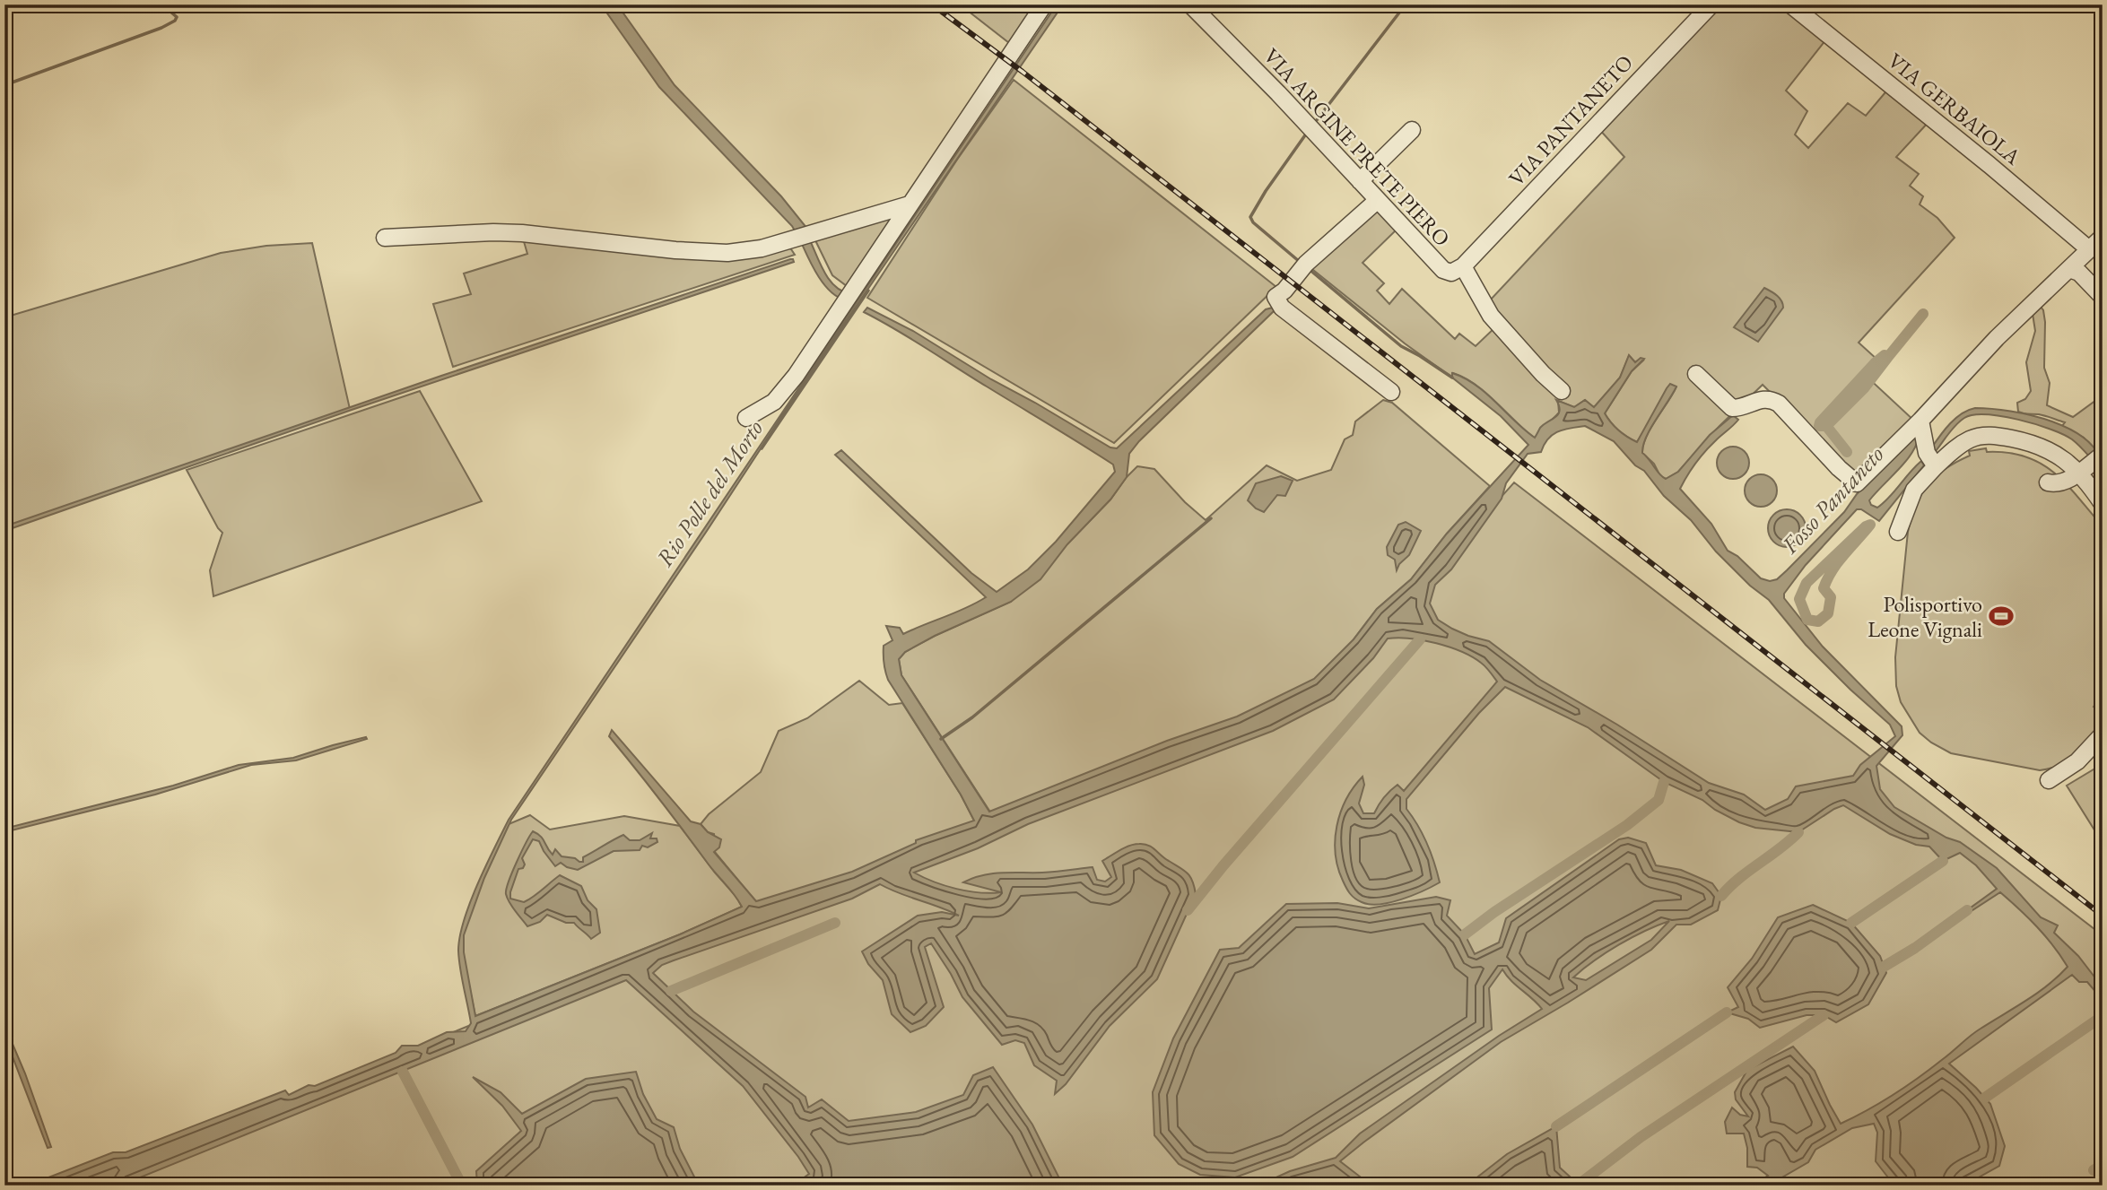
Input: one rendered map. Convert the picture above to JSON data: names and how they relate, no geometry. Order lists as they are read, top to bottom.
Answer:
{
  "streets": {
    "street": ["VIA GERBAIOLA", "VIA PANTANETO", "VIA ARGINE PRETE PIERO"]
  },
  "crossings": [
    ["VIA PANTANETO", "VIA ARGINE PRETE PIERO"]
  ],
  "water": ["Rio Polle del Morto", "Fosso Pantaneto"],
  "places": {
    "sports": ["Polisportivo Leone Vignali"]
  }
}
